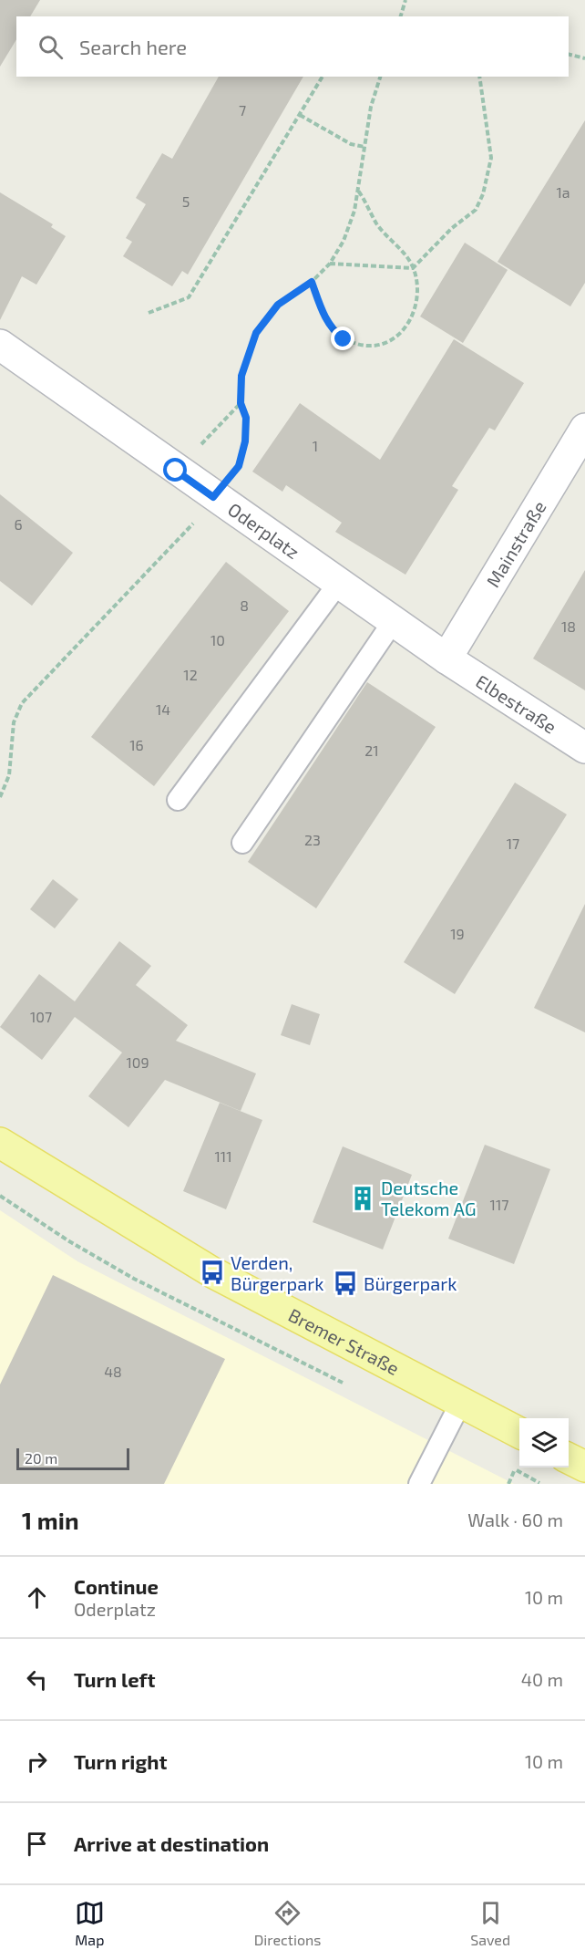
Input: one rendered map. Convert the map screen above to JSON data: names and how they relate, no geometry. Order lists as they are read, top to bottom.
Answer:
{
  "streets": {
    "main road": ["Bremer Straße"],
    "street": ["Oderplatz", "Mainstraße", "Elbestraße"]
  },
  "crossings": [
    ["Oderplatz", "Mainstraße"],
    ["Oderplatz", "Elbestraße"],
    ["Mainstraße", "Elbestraße"]
  ],
  "places": {
    "building": ["Deutsche Telekom AG"],
    "bus stop": ["Verden, Bürgerpark", "Bürgerpark"]
  },
  "house_numbers": [
    "7",
    "1a",
    "5",
    "1",
    "6",
    "8",
    "18",
    "10",
    "12",
    "14",
    "16",
    "21",
    "23",
    "17",
    "19",
    "107",
    "109",
    "111",
    "117",
    "48"
  ],
  "scale_bar": "20 m",
  "page": {
    "search": "Search here",
    "scale": "20 m",
    "heading": ["1 min", "Walk · 60 m"],
    "list": [
      ["Continue", "Oderplatz", "10 m"],
      ["Turn left", "40 m"],
      ["Turn right", "10 m"],
      "Arrive at destination"
    ],
    "nav": ["Map", "Directions", "Saved"]
  }
}
